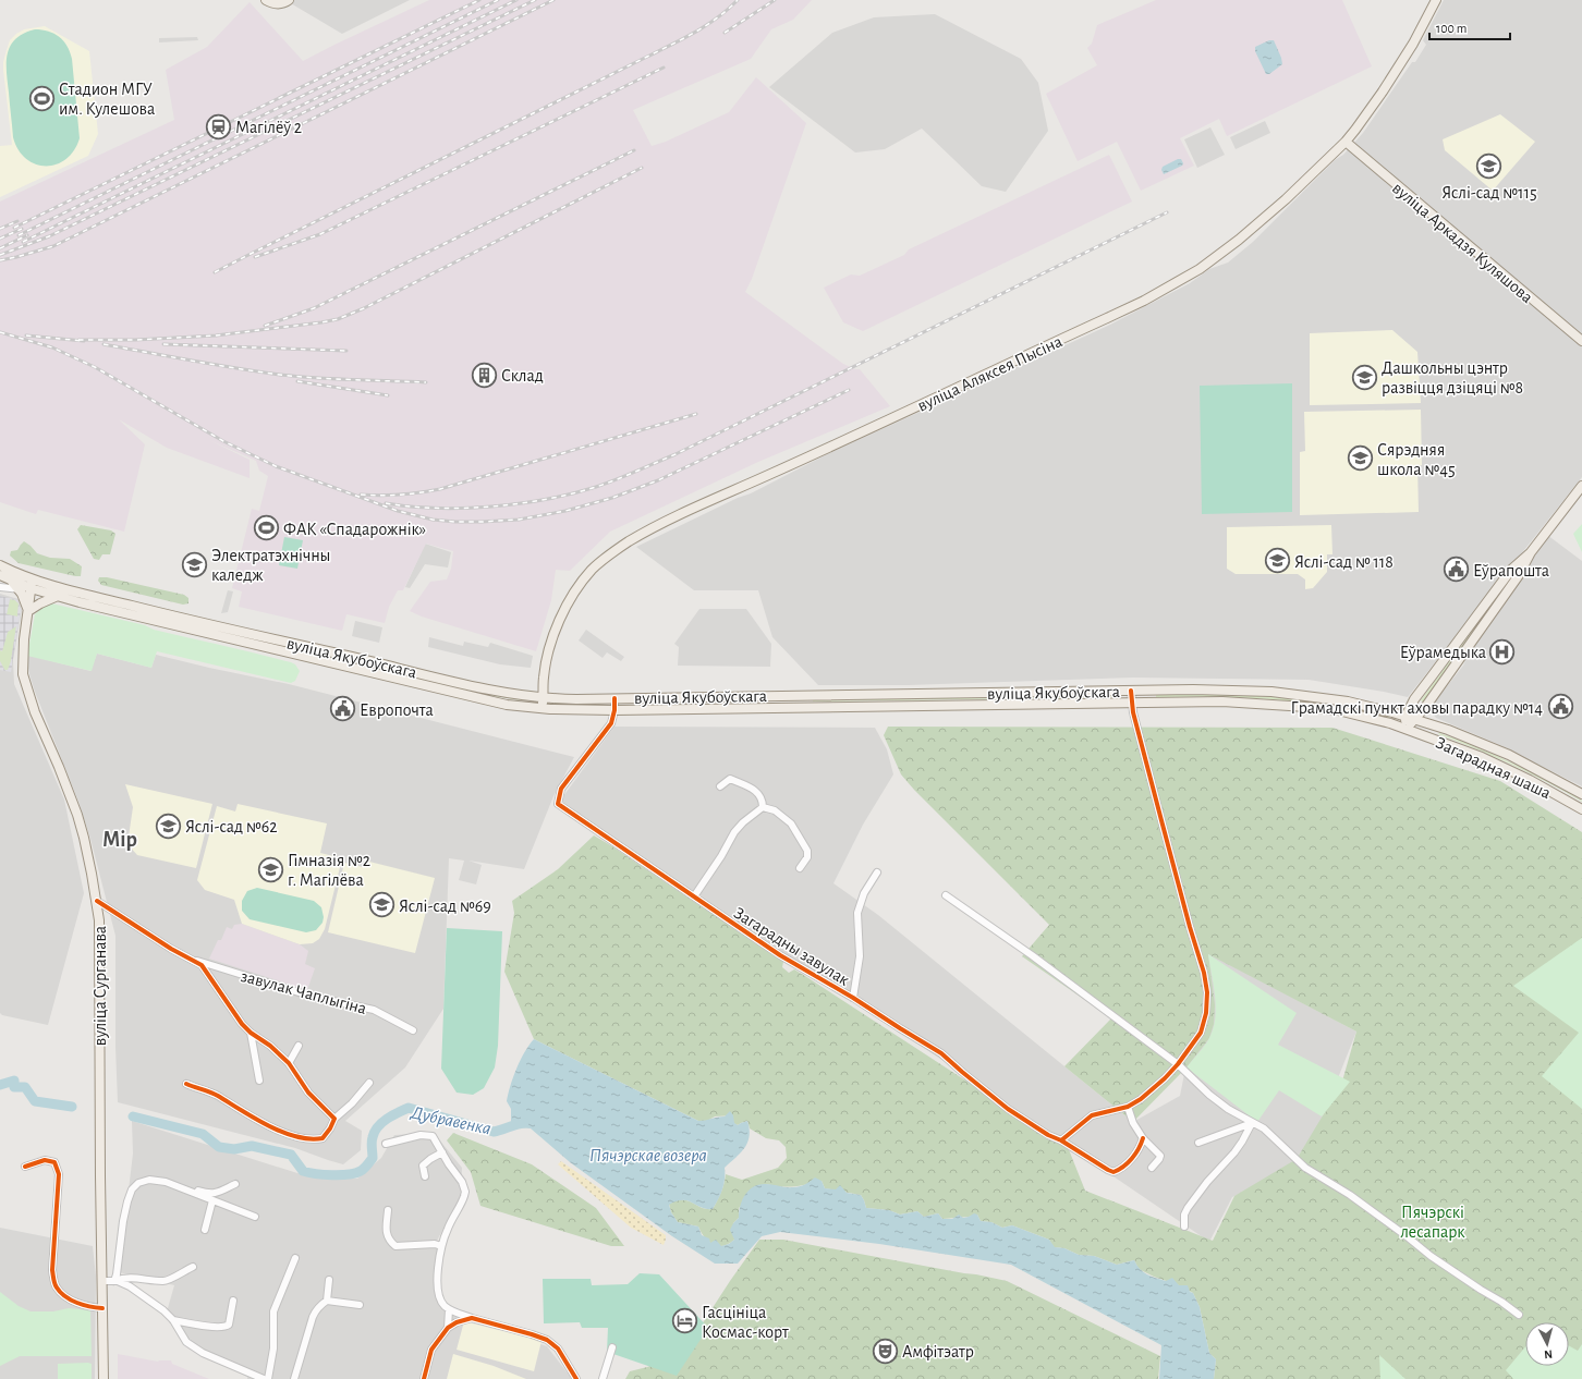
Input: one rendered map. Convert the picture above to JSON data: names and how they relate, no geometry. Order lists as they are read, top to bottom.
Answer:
{
  "streets": {
    "main road": [
      "вуліца Аркадзя Куляшова",
      "вуліца Аляксея Пысіна",
      "вуліца Якубоўскага",
      "Загарадная шаша",
      "вуліца Сурганава"
    ],
    "street": ["Загарадны завулак", "завулак Чаплыгіна"]
  },
  "crossings": [
    ["вуліца Аркадзя Куляшова", "вуліца Аляксея Пысіна"],
    ["вуліца Аляксея Пысіна", "вуліца Якубоўскага"],
    ["вуліца Якубоўскага", "Загарадная шаша"],
    ["вуліца Якубоўскага", "Загарадны завулак"],
    ["вуліца Якубоўскага", "вуліца Сурганава"]
  ],
  "districts": ["Мір"],
  "water": ["Дубравенка", "Пячэрскае возера"],
  "parks": ["Пячэрскі лесапарк"],
  "places": {
    "sports": ["Стадион МГУ им. Кулешова", "ФАК «Спадарожнік»"],
    "station": ["Магілёў 2"],
    "school or university": [
      "Яслі-сад №115",
      "Дашкольны цэнтр развіцця дзіцяці №8",
      "Сярэдняя школа №45",
      "Яслі-сад № 118",
      "Электратэхнічны каледж",
      "Яслі-сад №62",
      "Гімназія №2 г. Магілёва",
      "Яслі-сад №69"
    ],
    "building": ["Склад"],
    "public building": ["Еўрапошта", "Грамадскі пункт аховы парадку №14", "Европочта"],
    "hospital": ["Еўрамедыка"],
    "hotel": ["Гасцініца Космас-корт"],
    "theatre": ["Амфітэатр"]
  },
  "scale_bar": "100 m",
  "north": "bottom"
}
